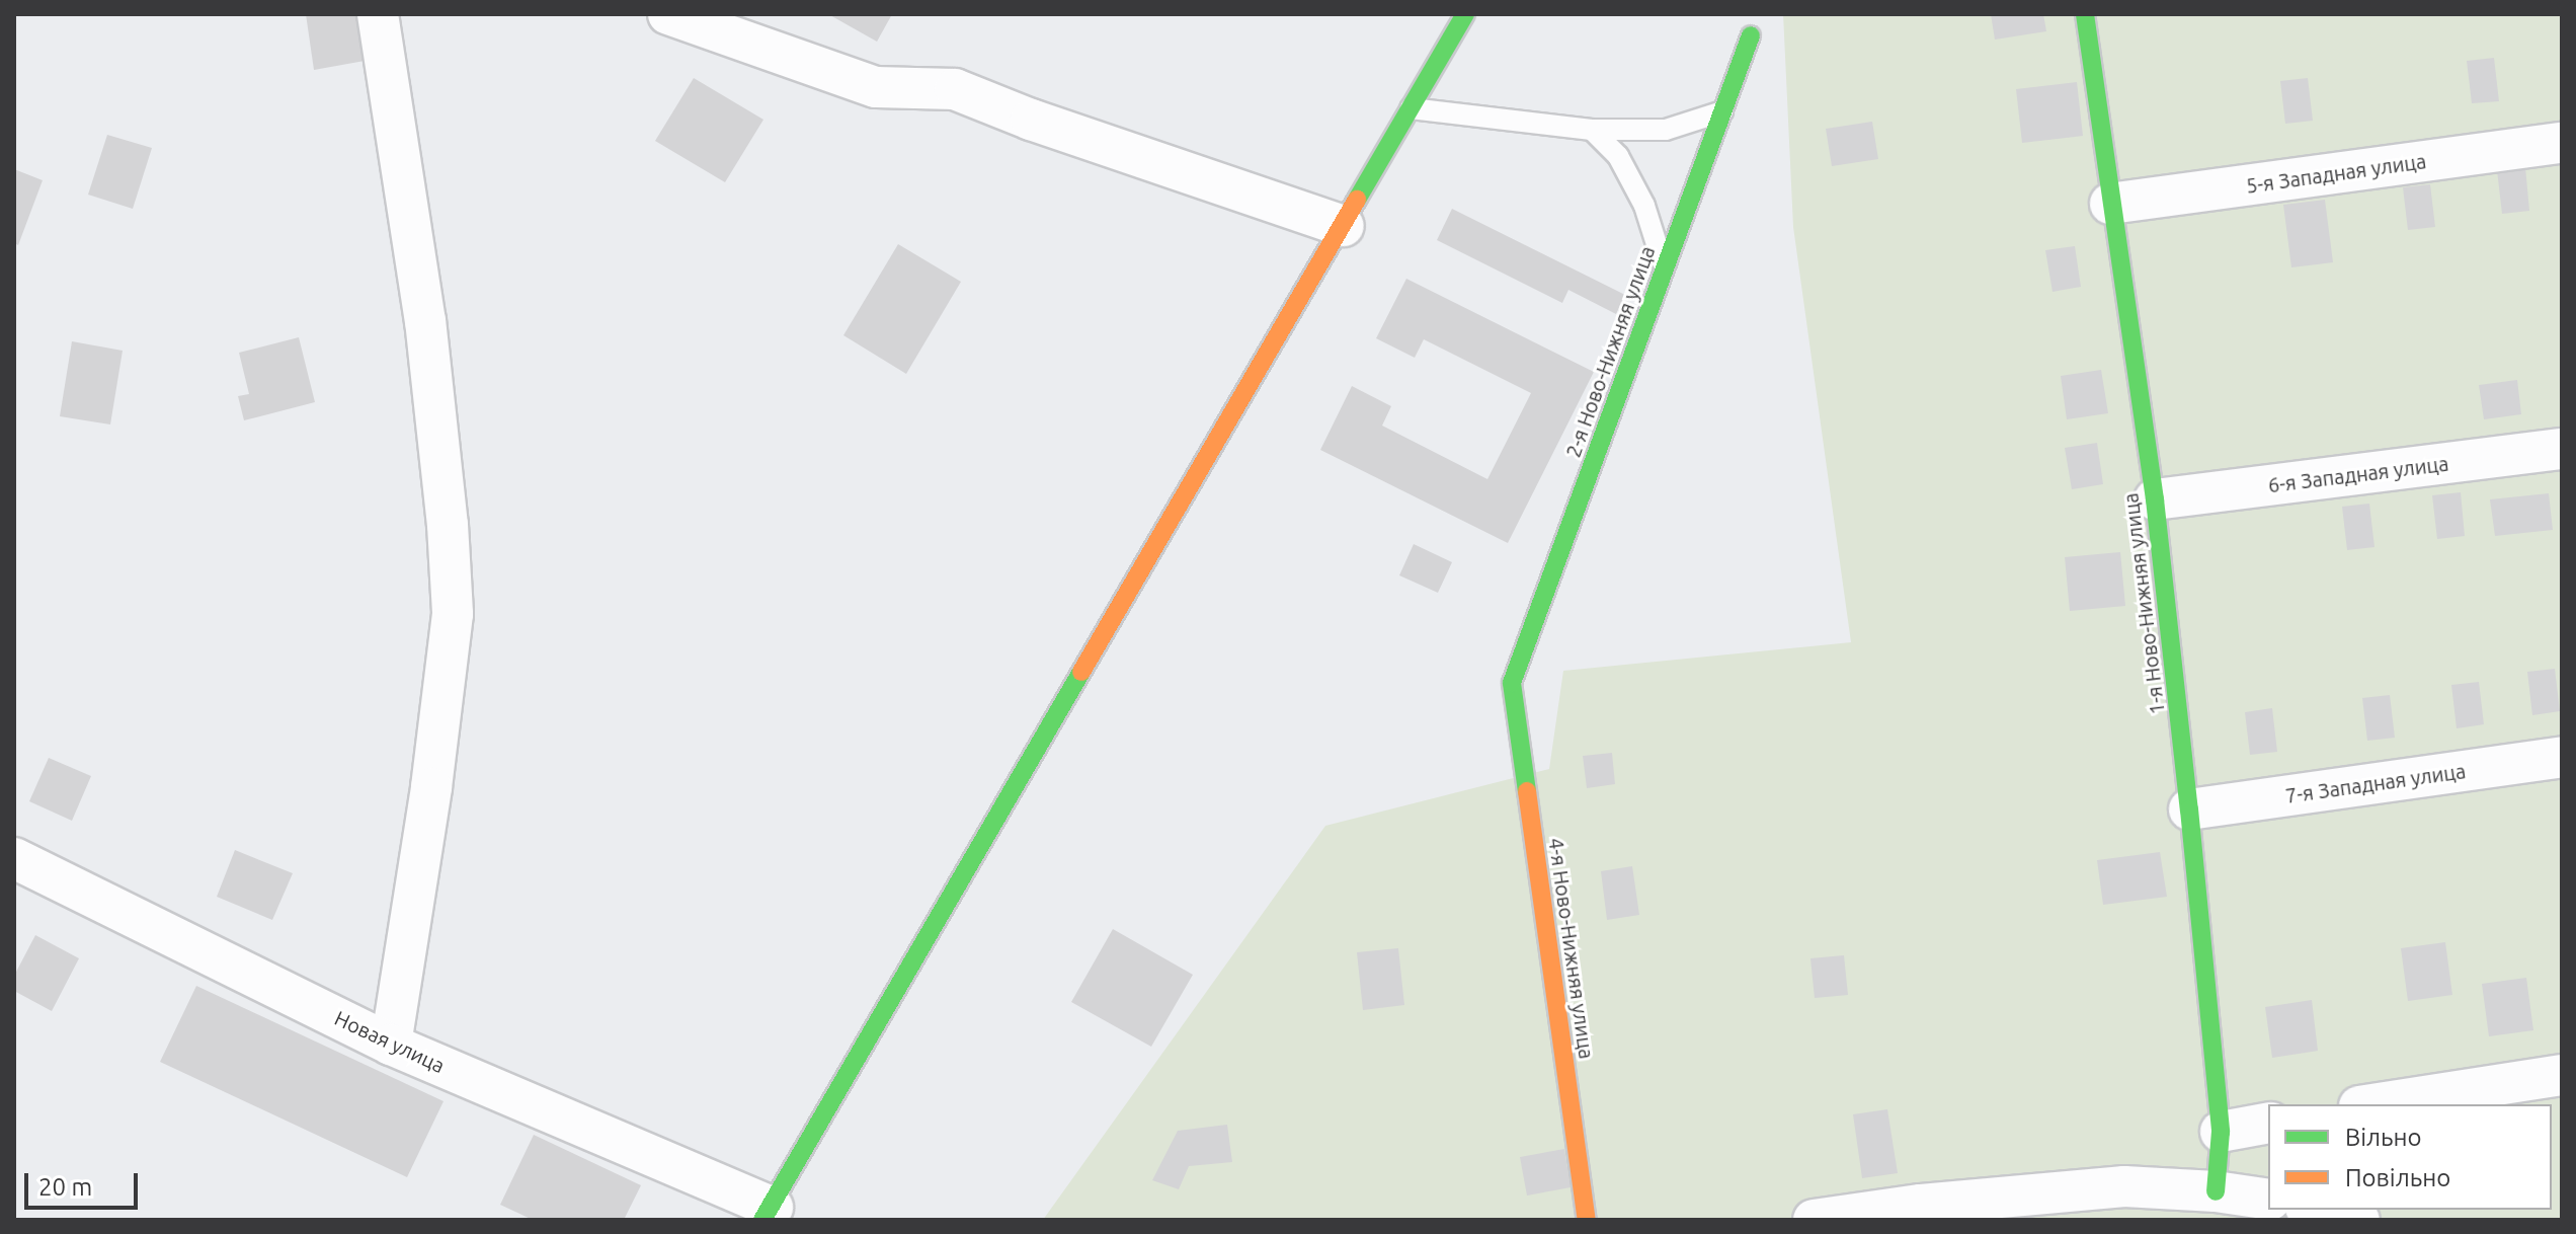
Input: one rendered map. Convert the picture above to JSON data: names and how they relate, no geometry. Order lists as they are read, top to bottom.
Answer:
{
  "streets": {
    "street": [
      "5-я Западная улица",
      "2-я Ново-Нижняя улица",
      "6-я Западная улица",
      "1-я Ново-Нижняя улица",
      "7-я Западная улица",
      "4-я Ново-Нижняя улица",
      "Новая улица"
    ]
  },
  "crossings": [
    ["5-я Западная улица", "1-я Ново-Нижняя улица"],
    ["2-я Ново-Нижняя улица", "4-я Ново-Нижняя улица"],
    ["6-я Западная улица", "1-я Ново-Нижняя улица"],
    ["1-я Ново-Нижняя улица", "7-я Западная улица"]
  ],
  "legend": ["Вільно", "Повільно"],
  "scale_bar": "20 m"
}
